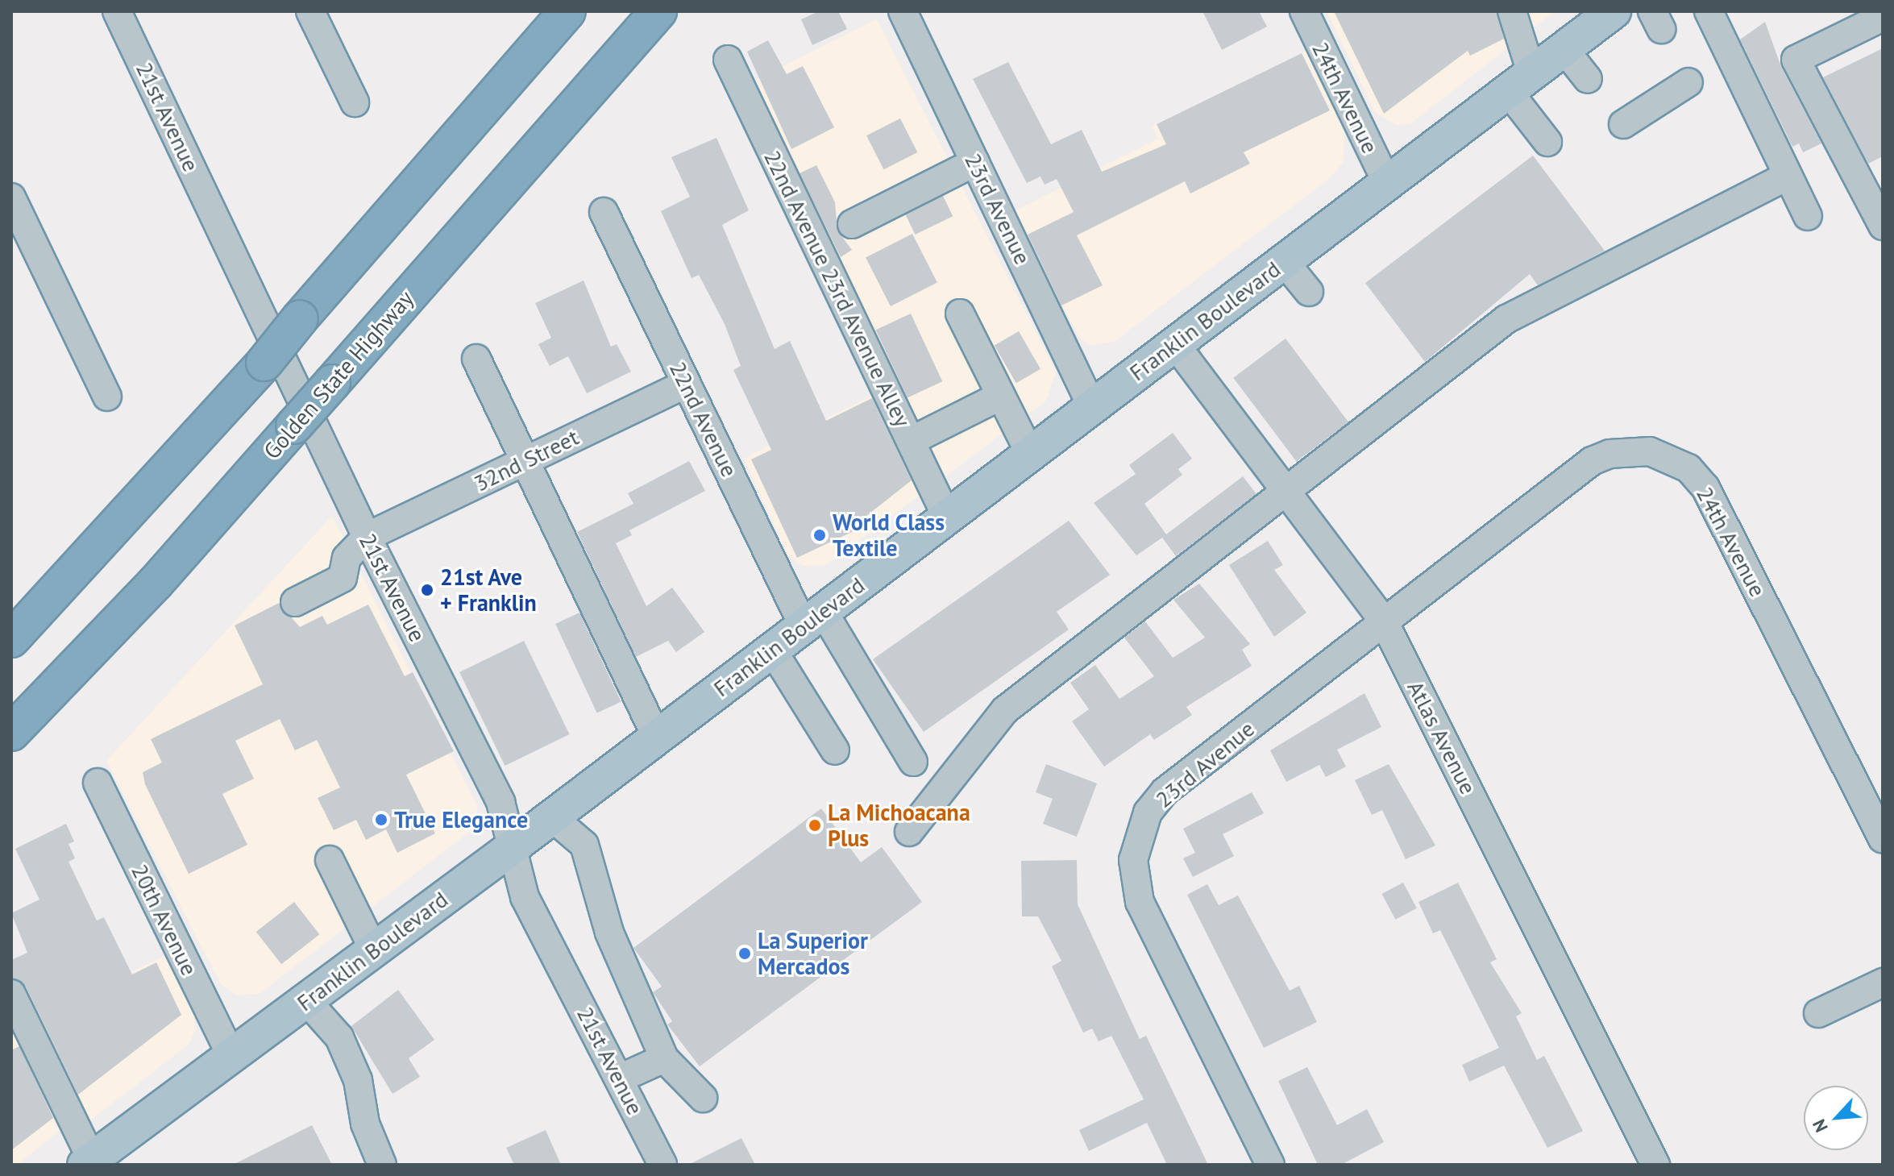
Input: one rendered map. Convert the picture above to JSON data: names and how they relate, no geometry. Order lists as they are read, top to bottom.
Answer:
{
  "streets": {
    "highway": ["Golden State Highway"],
    "main road": ["Franklin Boulevard"],
    "street": [
      "24th Avenue",
      "21st Avenue",
      "23rd Avenue",
      "22nd Avenue 23rd Avenue Alley",
      "22nd Avenue",
      "32nd Street",
      "Atlas Avenue",
      "20th Avenue"
    ]
  },
  "crossings": [
    ["24th Avenue", "23rd Avenue"],
    ["24th Avenue", "Franklin Boulevard"],
    ["24th Avenue", "Atlas Avenue"],
    ["21st Avenue", "Franklin Boulevard"],
    ["21st Avenue", "32nd Street"],
    ["23rd Avenue", "Franklin Boulevard"],
    ["23rd Avenue", "Atlas Avenue"],
    ["22nd Avenue 23rd Avenue Alley", "Franklin Boulevard"],
    ["Franklin Boulevard", "22nd Avenue"],
    ["Franklin Boulevard", "Atlas Avenue"],
    ["Franklin Boulevard", "20th Avenue"],
    ["22nd Avenue", "32nd Street"]
  ],
  "places": [
    "World Class Textile",
    "21st Ave + Franklin",
    "True Elegance",
    "La Michoacana Plus",
    "La Superior Mercados"
  ],
  "north": "bottom left"
}
